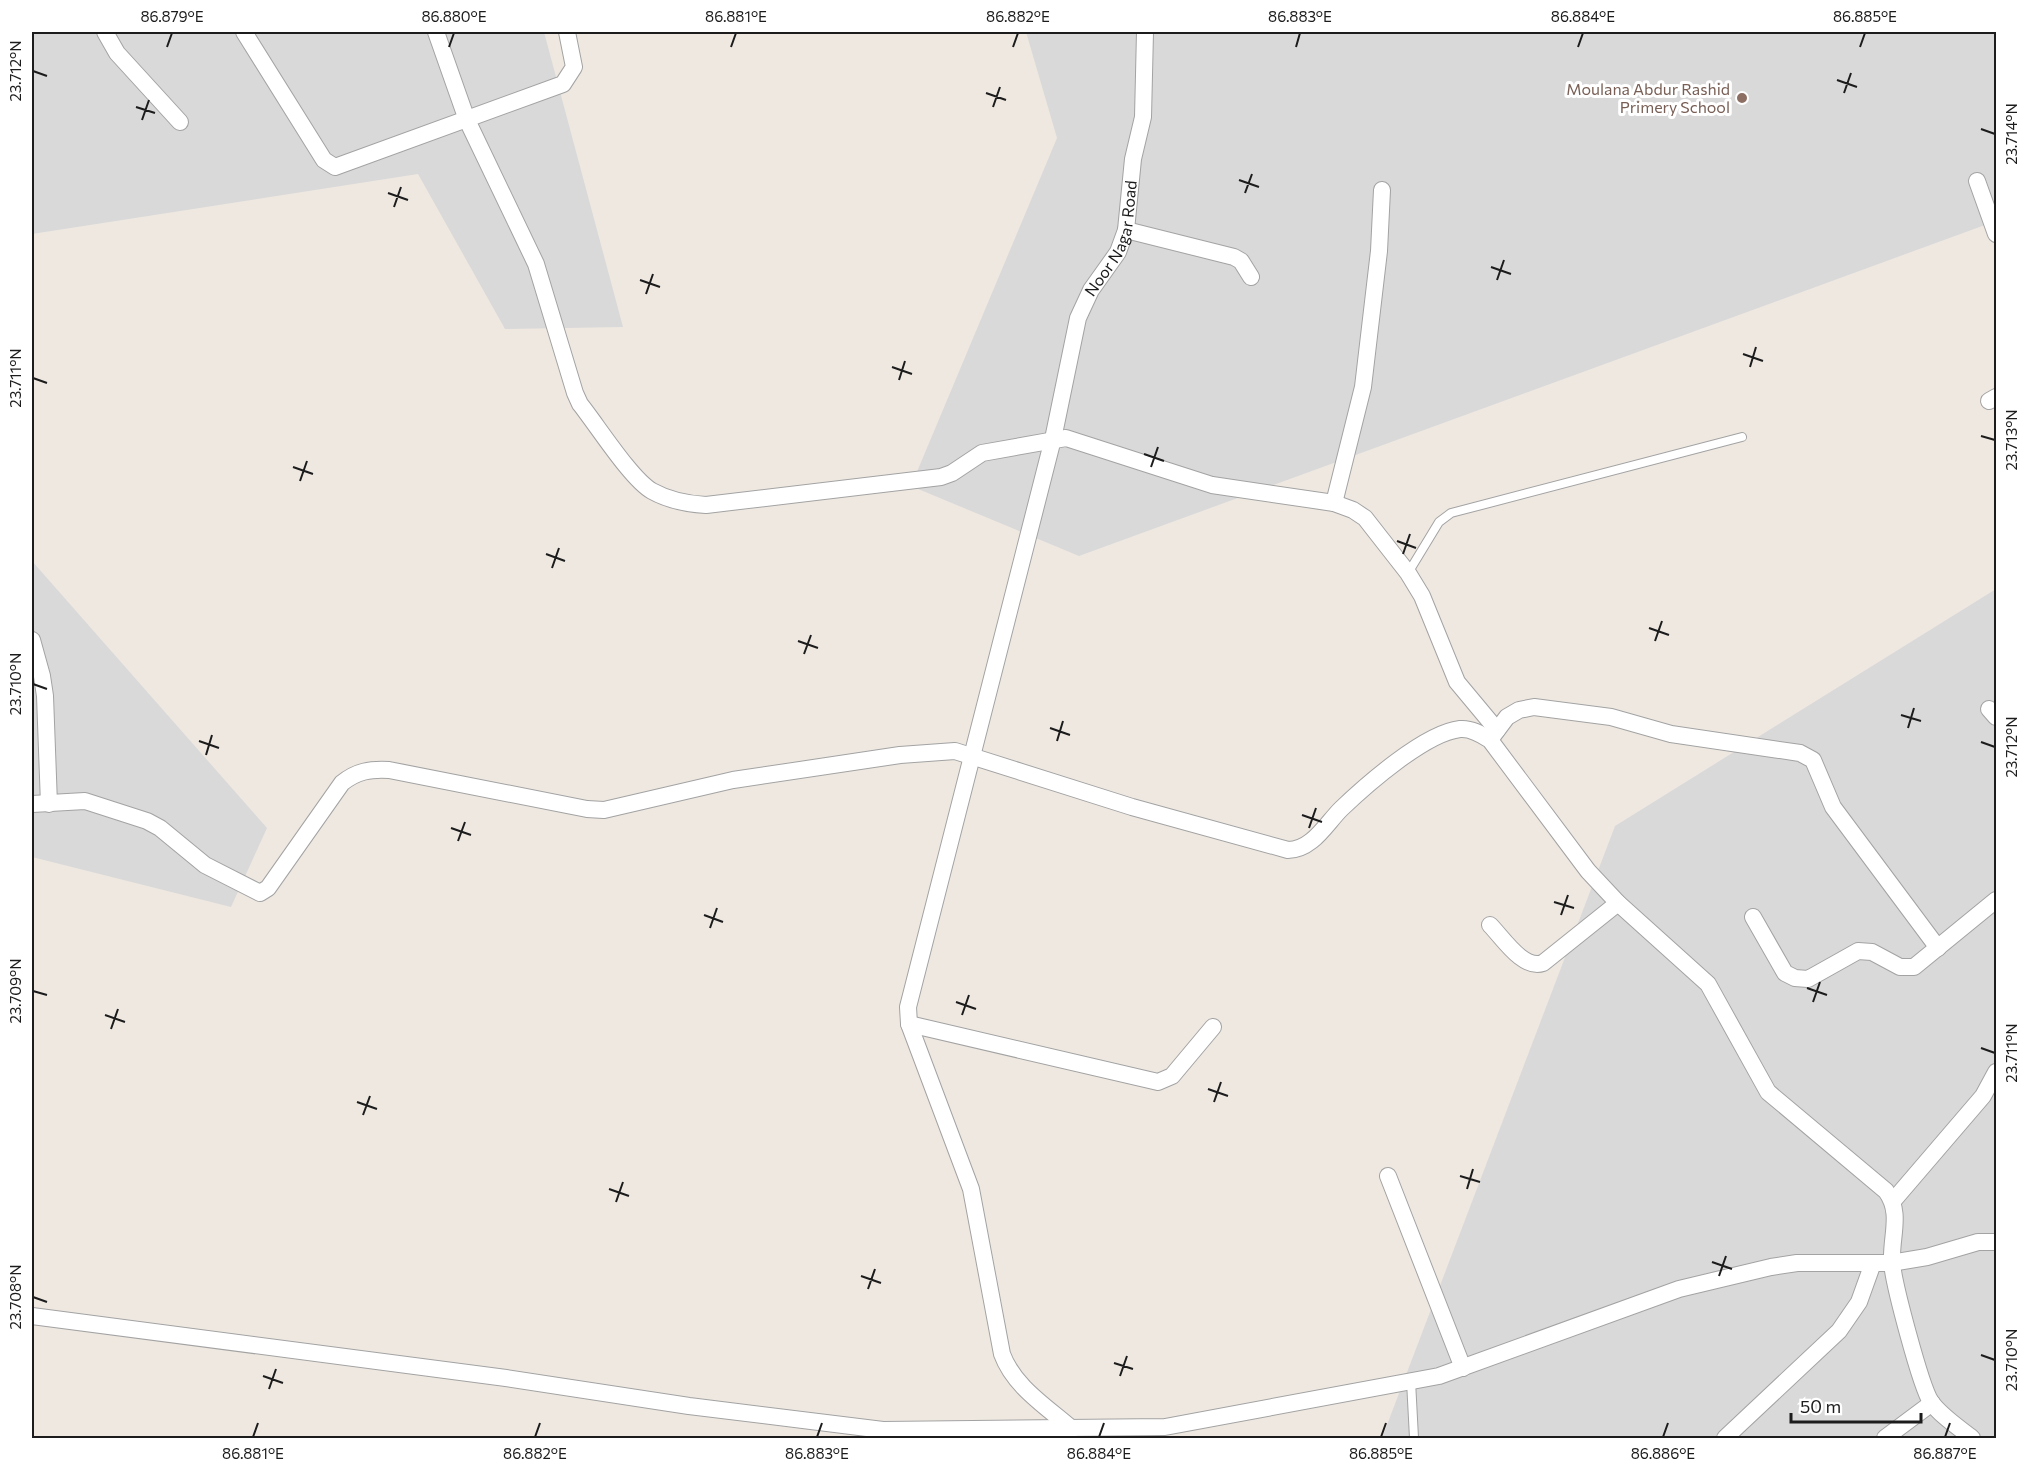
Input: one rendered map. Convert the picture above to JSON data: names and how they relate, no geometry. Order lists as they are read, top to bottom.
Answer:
{
  "streets": {
    "street": ["Noor Nagar Road"]
  },
  "places": ["Moulana Abdur Rashid Primery School"],
  "scale_bar": "50 m",
  "coordinates": [
    "86.879°E",
    "86.880°E",
    "86.881°E",
    "86.882°E",
    "86.883°E",
    "86.884°E",
    "86.885°E",
    "23.712°N",
    "23.714°N",
    "23.711°N",
    "23.713°N",
    "23.710°N",
    "23.709°N",
    "23.708°N",
    "86.886°E",
    "86.887°E"
  ]
}
